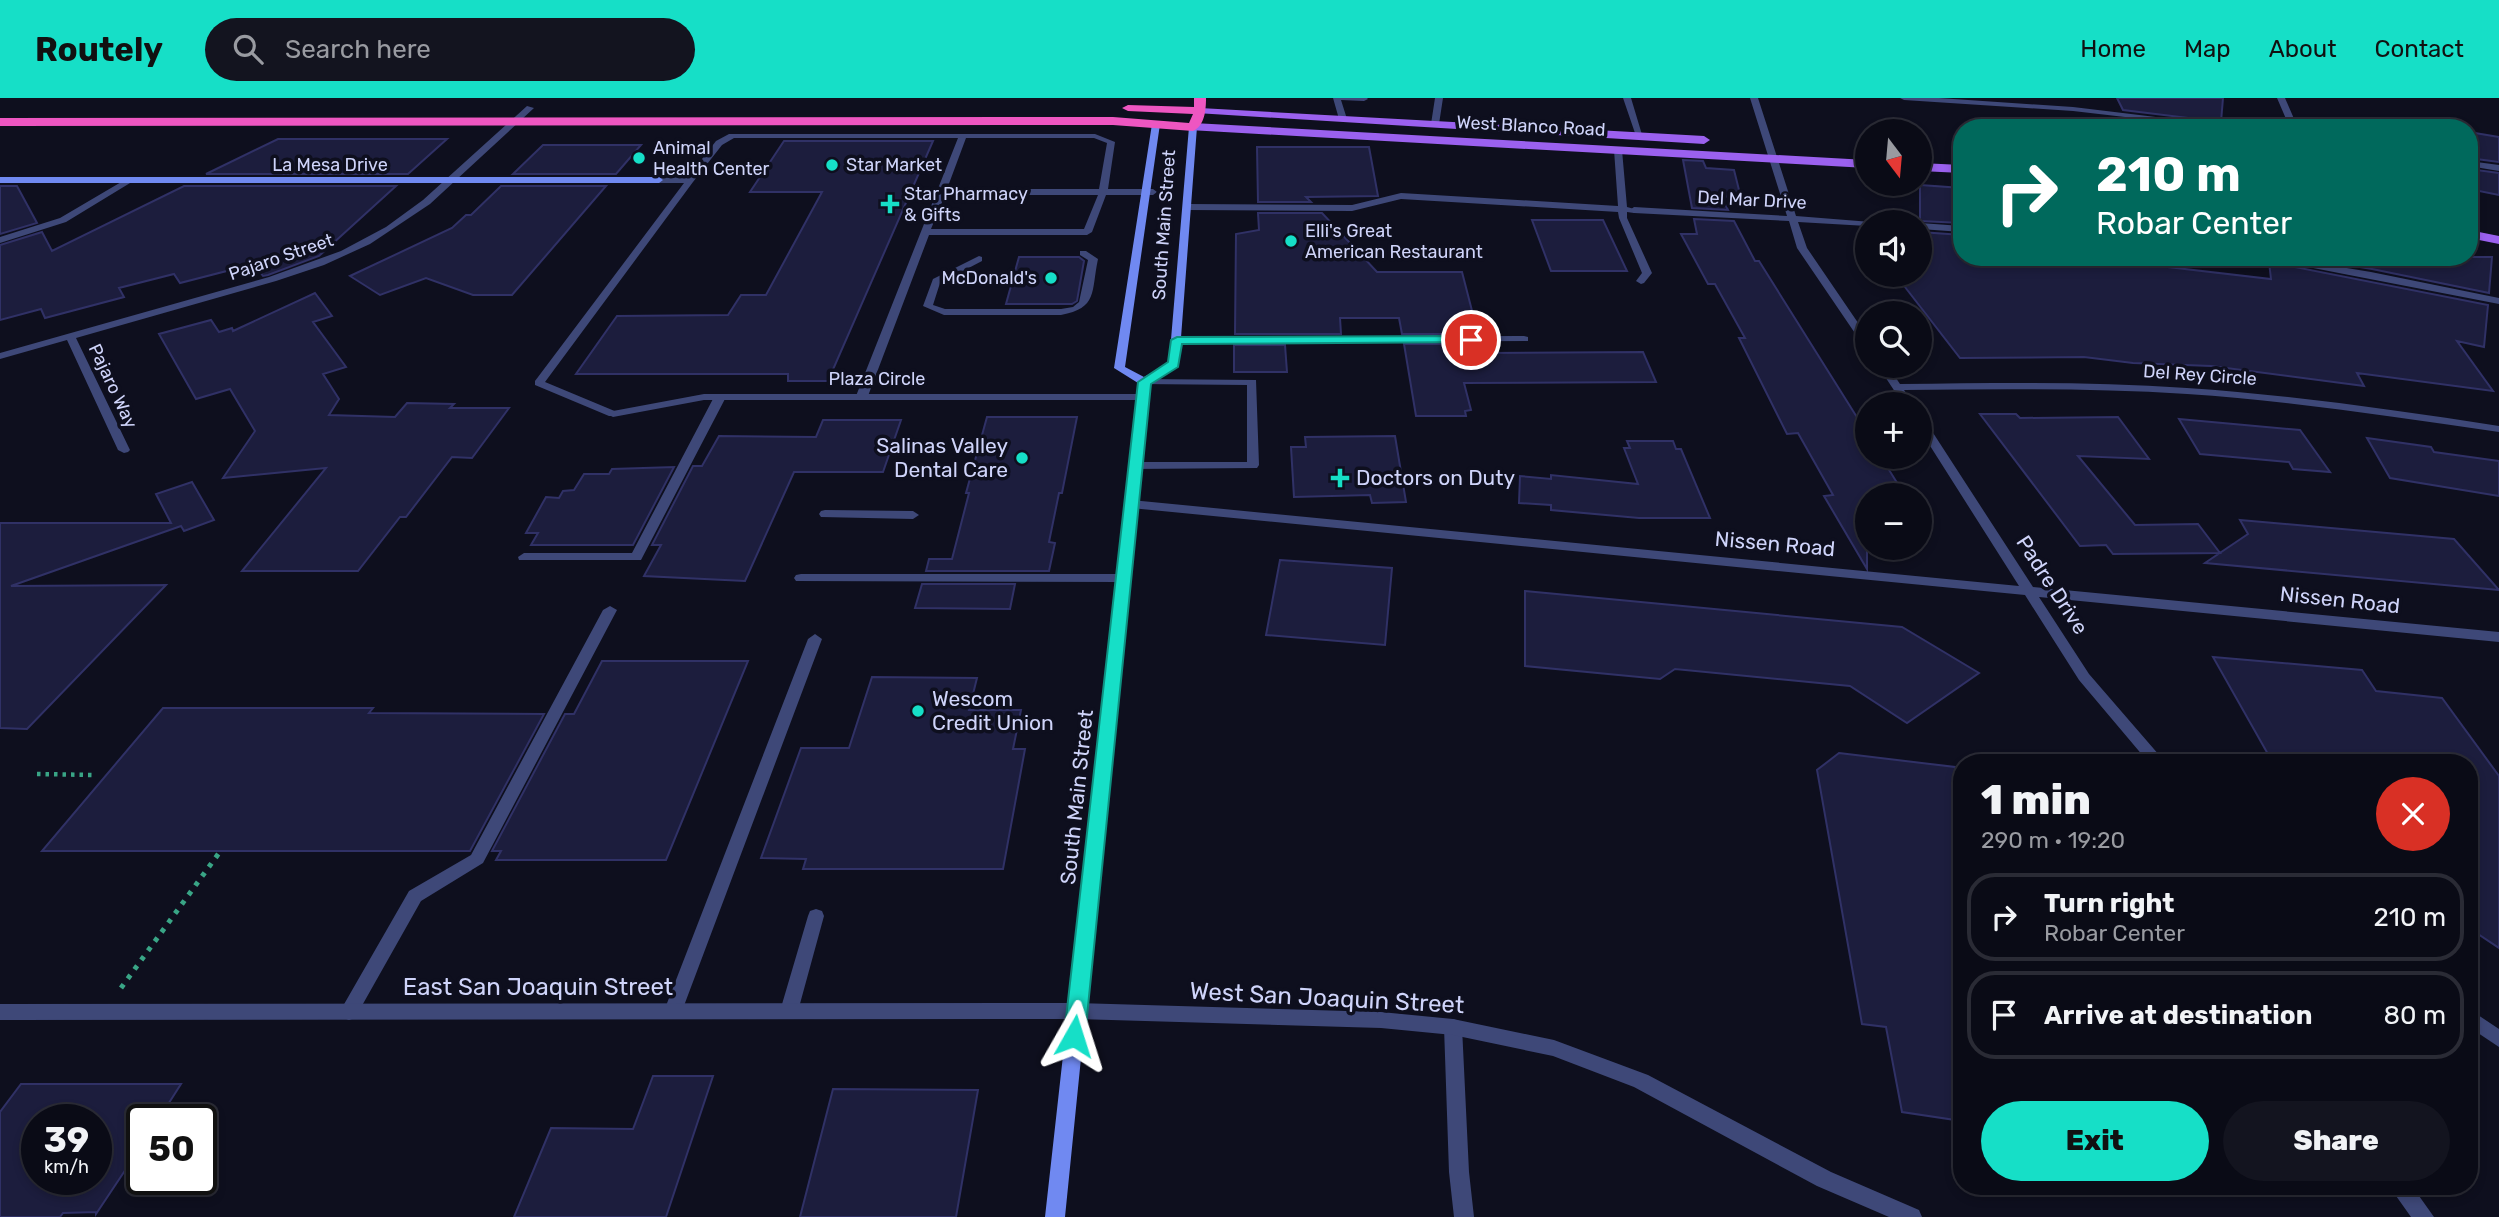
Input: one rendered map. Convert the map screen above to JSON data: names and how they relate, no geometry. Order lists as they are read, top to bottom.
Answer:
{
  "streets": {
    "highway": ["South Main Street"],
    "main road": ["West Blanco Road", "La Mesa Drive"],
    "street": [
      "Del Mar Drive",
      "Pajaro Street",
      "Del Rey Circle",
      "Plaza Circle",
      "Pajaro Way",
      "Nissen Road",
      "Padre Drive",
      "East San Joaquin Street",
      "West San Joaquin Street"
    ]
  },
  "crossings": [
    ["West Blanco Road", "South Main Street"],
    ["La Mesa Drive", "Pajaro Street"],
    ["Del Mar Drive", "South Main Street"],
    ["South Main Street", "Plaza Circle"],
    ["South Main Street", "Nissen Road"],
    ["South Main Street", "East San Joaquin Street"],
    ["South Main Street", "West San Joaquin Street"],
    ["Pajaro Street", "Pajaro Way"],
    ["Nissen Road", "Padre Drive"],
    ["East San Joaquin Street", "West San Joaquin Street"]
  ],
  "places": {
    "other": [
      "Animal Health Center",
      "Star Market",
      "Elli's Great American Restaurant",
      "McDonald's",
      "Salinas Valley Dental Care",
      "Wescom Credit Union"
    ],
    "health": ["Star Pharmacy & Gifts", "Doctors on Duty"]
  },
  "north": "bottom",
  "page": {
    "header": "Routely",
    "search": "Search here",
    "nav": [
      "Home",
      "Map",
      "About",
      "Contact"
    ],
    "map_buttons": ["+", "−"],
    "turn": ["210 m", "Robar Center"],
    "heading": ["1 min", "290 m · 19:20"],
    "list": [
      {
        "name": "Turn right",
        "note": "Robar Center",
        "value": "210 m"
      },
      {
        "name": "Arrive at destination",
        "value": "80 m"
      }
    ],
    "buttons": ["Exit", "Share"],
    "speed": "39 km/h",
    "limit": "50"
  }
}
